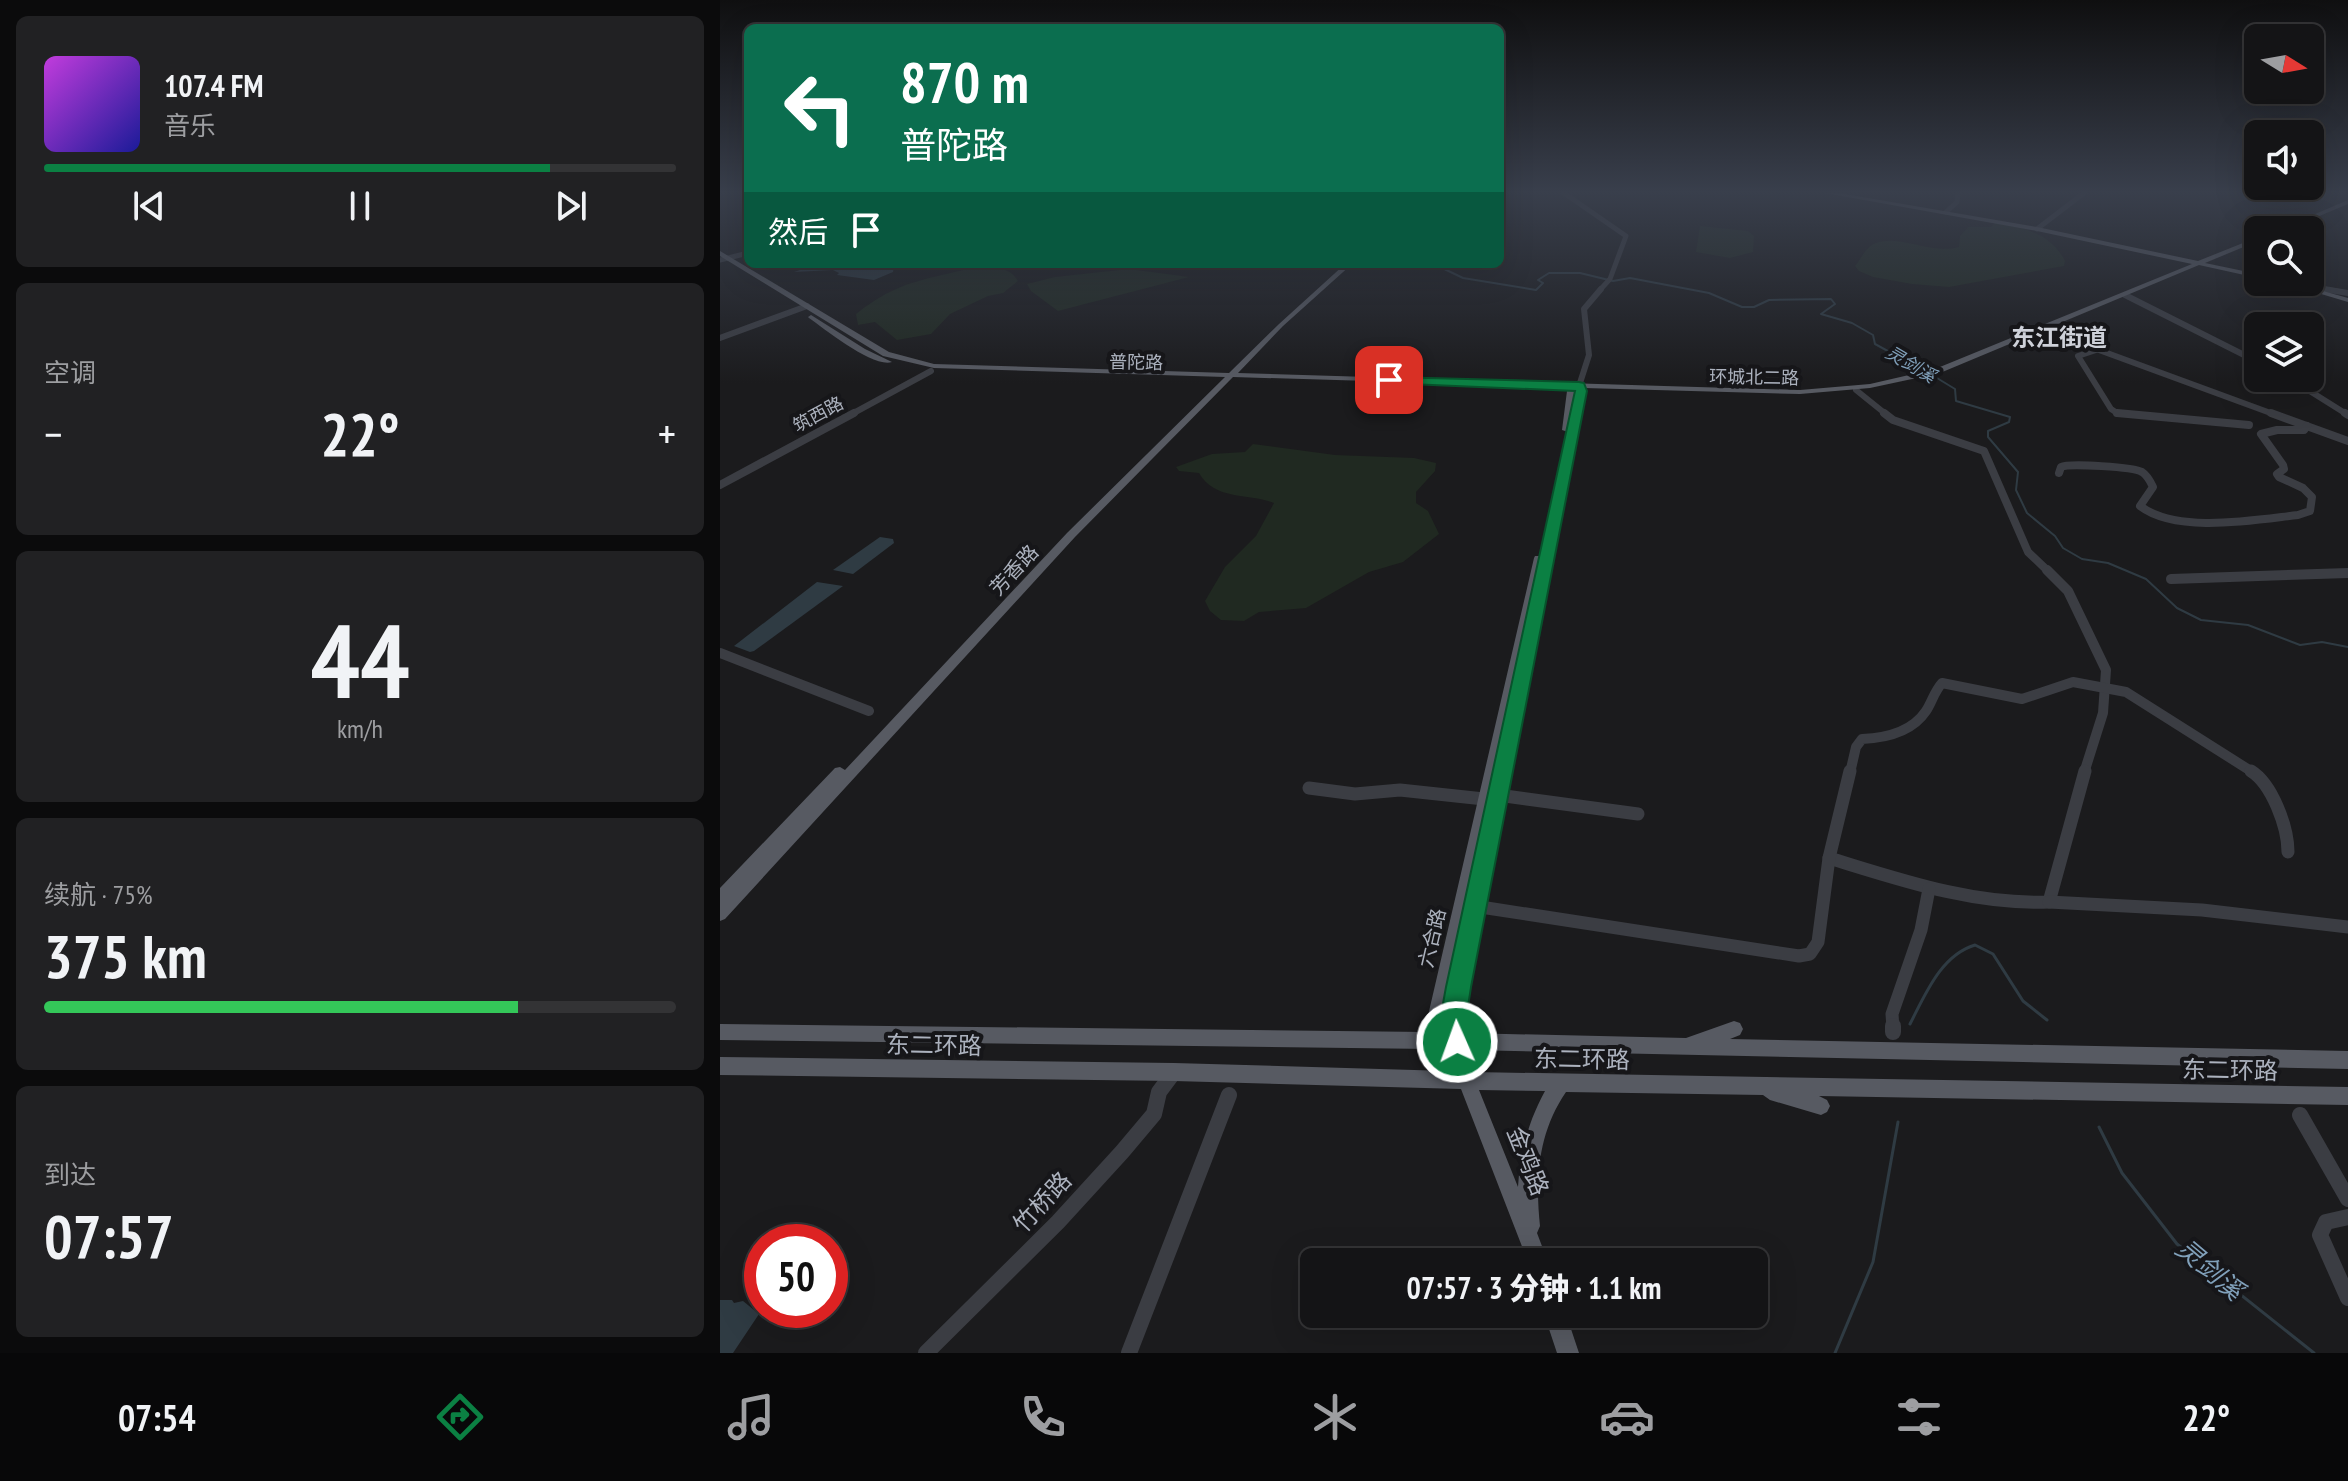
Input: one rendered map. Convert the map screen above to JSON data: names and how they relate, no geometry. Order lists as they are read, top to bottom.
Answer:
{
  "streets": {
    "main road": [
      "普陀路",
      "环城北二路",
      "芳香路",
      "六合路",
      "东二环路",
      "金鸡路"
    ],
    "street": ["筑西路", "竹桥路"]
  },
  "crossings": [
    ["普陀路", "环城北二路"],
    ["普陀路", "筑西路"],
    ["普陀路", "芳香路"],
    ["普陀路", "六合路"],
    ["环城北二路", "六合路"],
    ["六合路", "东二环路"],
    ["六合路", "金鸡路"],
    ["东二环路", "金鸡路"],
    ["东二环路", "竹桥路"]
  ],
  "districts": ["东江街道"],
  "water": ["灵剑溪"],
  "north": "right",
  "page": {
    "turn": ["870 m", "普陀路"],
    "song": ["107.4 FM", "音乐"],
    "then": "然后",
    "tile": [
      "空调",
      ["44", "km/h"],
      ["续航 · 75%", "375 km"],
      ["到达", "07:57"]
    ],
    "heat": ["−", "22°", "+"],
    "limit": "50",
    "trip": "07:57 · 3 分钟 · 1.1 km",
    "tabs": ["07:54", "22°"]
  }
}
